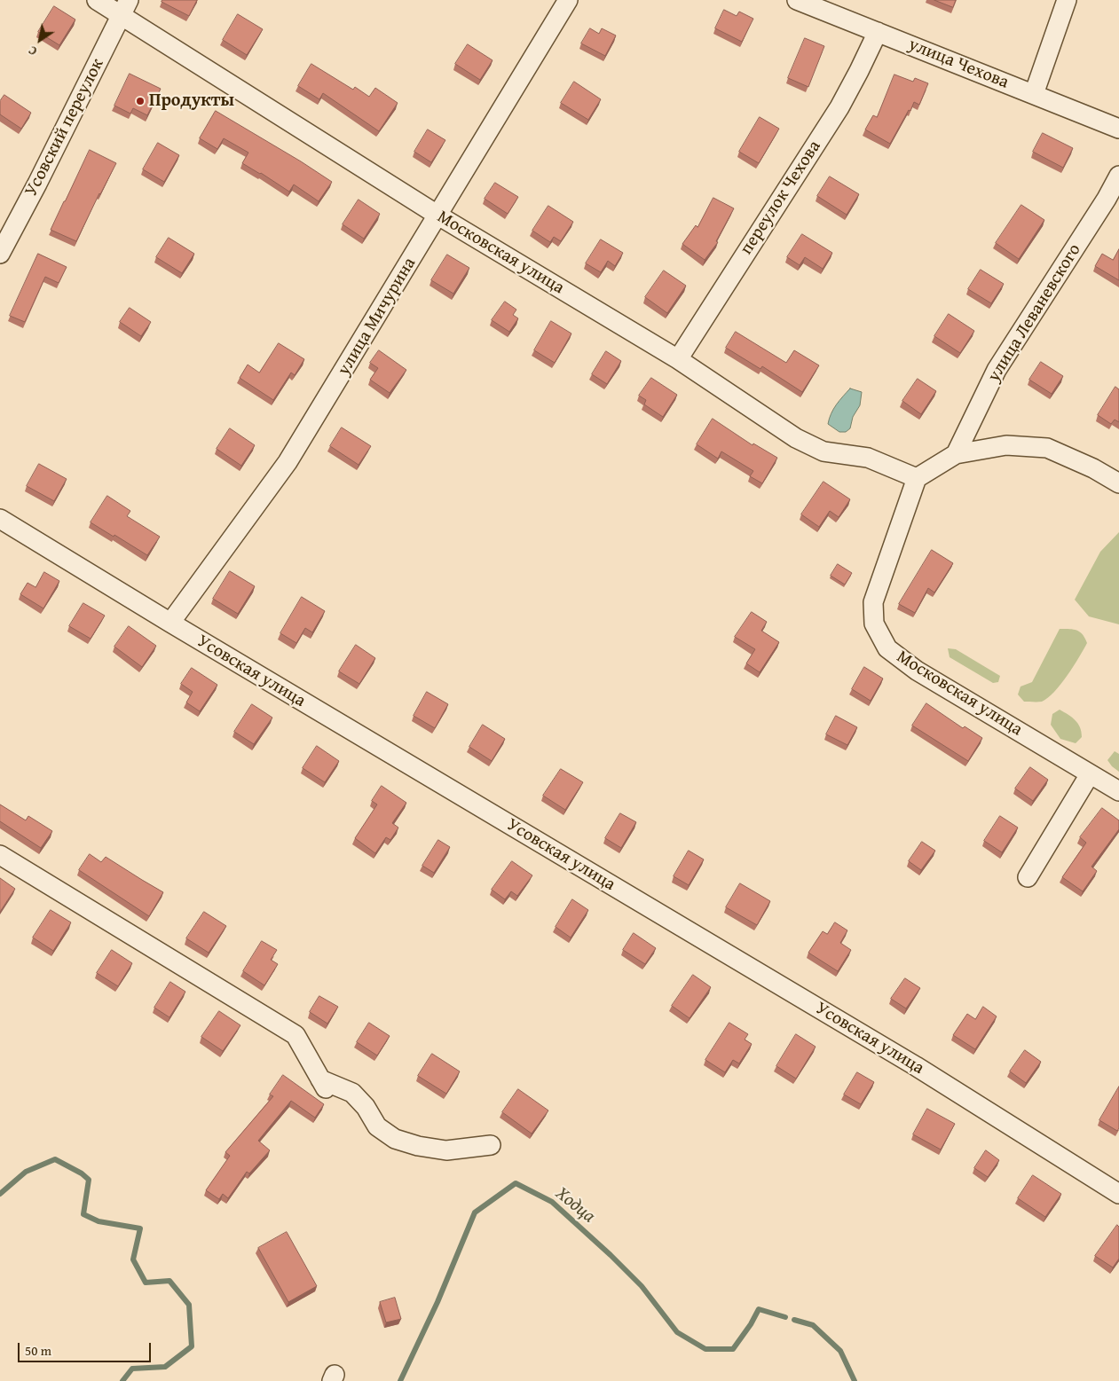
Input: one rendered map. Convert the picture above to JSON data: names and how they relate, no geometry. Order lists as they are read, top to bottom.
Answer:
{
  "streets": {
    "street": [
      "улица Чехова",
      "Усовский переулок",
      "переулок Чехова",
      "Московская улица",
      "улица Леваневского",
      "улица Мичурина",
      "Усовская улица"
    ]
  },
  "crossings": [
    ["улица Чехова", "переулок Чехова"],
    ["Усовский переулок", "Московская улица"],
    ["переулок Чехова", "Московская улица"],
    ["Московская улица", "улица Мичурина"],
    ["улица Мичурина", "Усовская улица"]
  ],
  "water": ["Ходца"],
  "places": ["Продукты"],
  "scale_bar": "50 m",
  "north": "bottom left"
}
